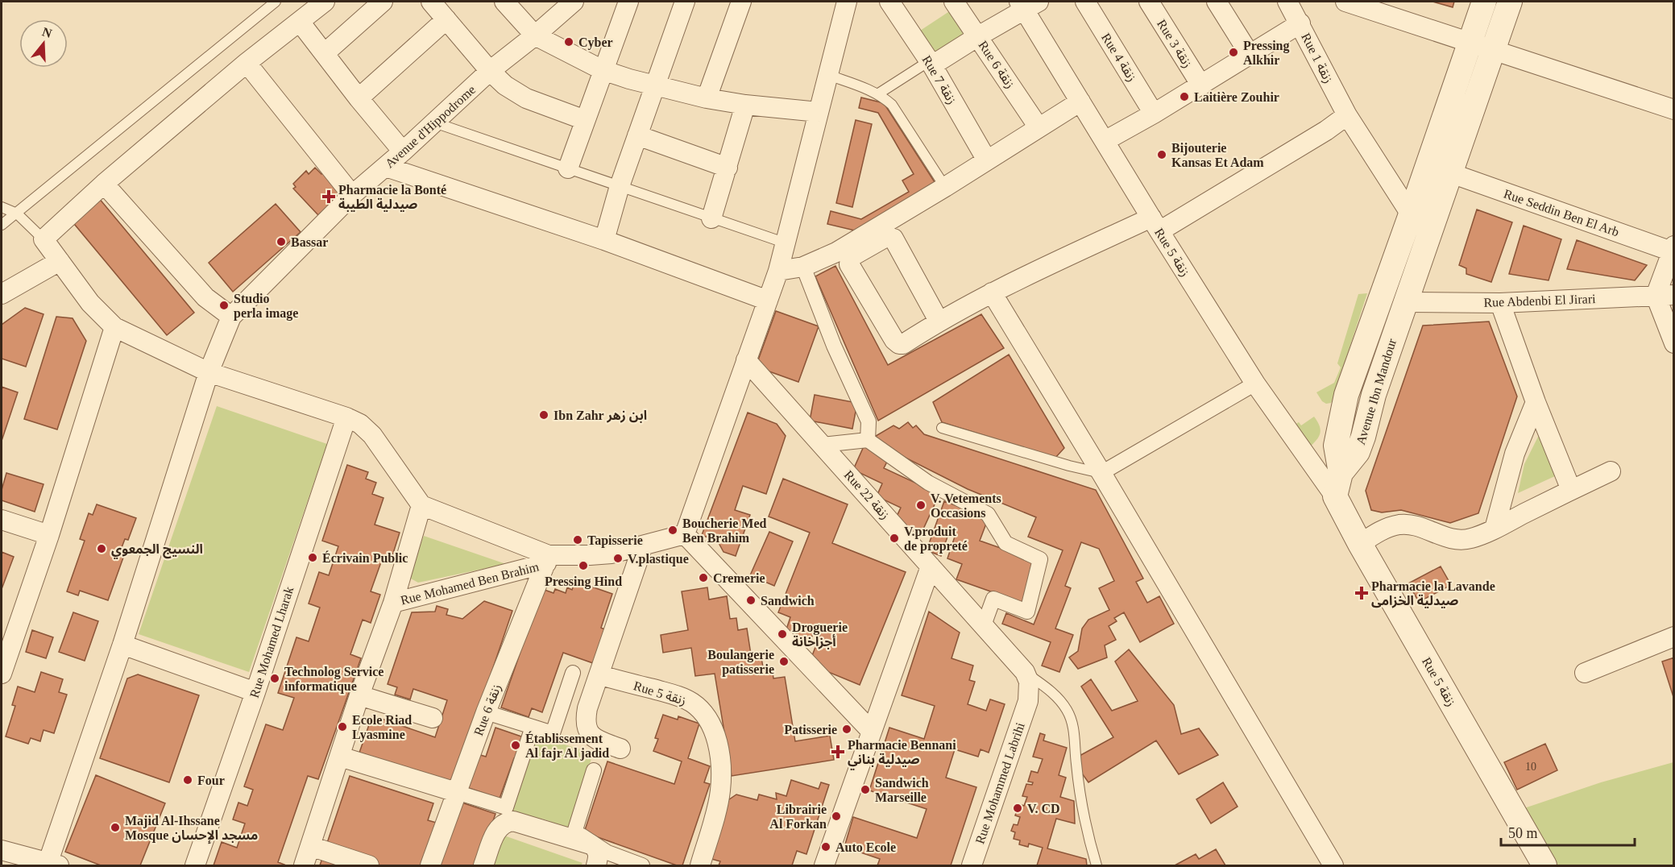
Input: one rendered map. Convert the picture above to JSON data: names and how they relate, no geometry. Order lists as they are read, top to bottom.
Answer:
{
  "streets": {
    "street": [
      "Rue 3 زنقة",
      "Rue 4 زنقة",
      "Rue 1 زنقة",
      "Rue 6 زنقة",
      "Rue 7 زنقة",
      "Avenue d'Hippodrome",
      "Rue Seddin Ben El Arb",
      "Rue 5 زنقة",
      "Rue Abdenbi El Jirari",
      "Avenue Ibn Mandour",
      "Rue 22 زنقة",
      "Rue Mohamed Ben Brahim",
      "Rue Mohamed Lharak",
      "Rue Mohammed Labrihi"
    ]
  },
  "crossings": [
    ["Rue 1 زنقة", "Avenue Ibn Mandour"],
    ["Rue 6 زنقة", "Rue Mohamed Ben Brahim"],
    ["Rue Seddin Ben El Arb", "Avenue Ibn Mandour"],
    ["Rue Abdenbi El Jirari", "Avenue Ibn Mandour"],
    ["Rue 22 زنقة", "Rue Mohammed Labrihi"]
  ],
  "places": {
    "other": [
      "Cyber",
      "Pressing Alkhir",
      "Laitière Zouhir",
      "Bijouterie Kansas Et Adam",
      "Bassar",
      "Studio perla image",
      "Ibn Zahr ابن زهر",
      "V. Vetements Occasions",
      "Boucherie Med Ben Brahim",
      "V.produit de propreté",
      "Tapisserie",
      "النسيج الجمعوي",
      "Écrivain Public",
      "V.plastique",
      "Pressing Hind",
      "Cremerie",
      "Sandwich",
      "Droguerie أجزاخانة",
      "Boulangerie patisserie",
      "Technolog Service informatique",
      "Ecole Riad Lyasmine",
      "Patisserie",
      "Établissement Al fajr Al jadid",
      "Four",
      "Sandwich Marseille",
      "V. CD",
      "Librairie Al Forkan",
      "Majid Al-Ihssane Mosque مسجد الإحسان",
      "Auto Ecole"
    ],
    "health": ["Pharmacie la Bonté صيدلية الطيبة", "Pharmacie la Lavande صيدلية الخزامى", "Pharmacie Bennani صيدلية بناني"]
  },
  "house_numbers": ["10"],
  "scale_bar": "50 m",
  "north": "top"
}
